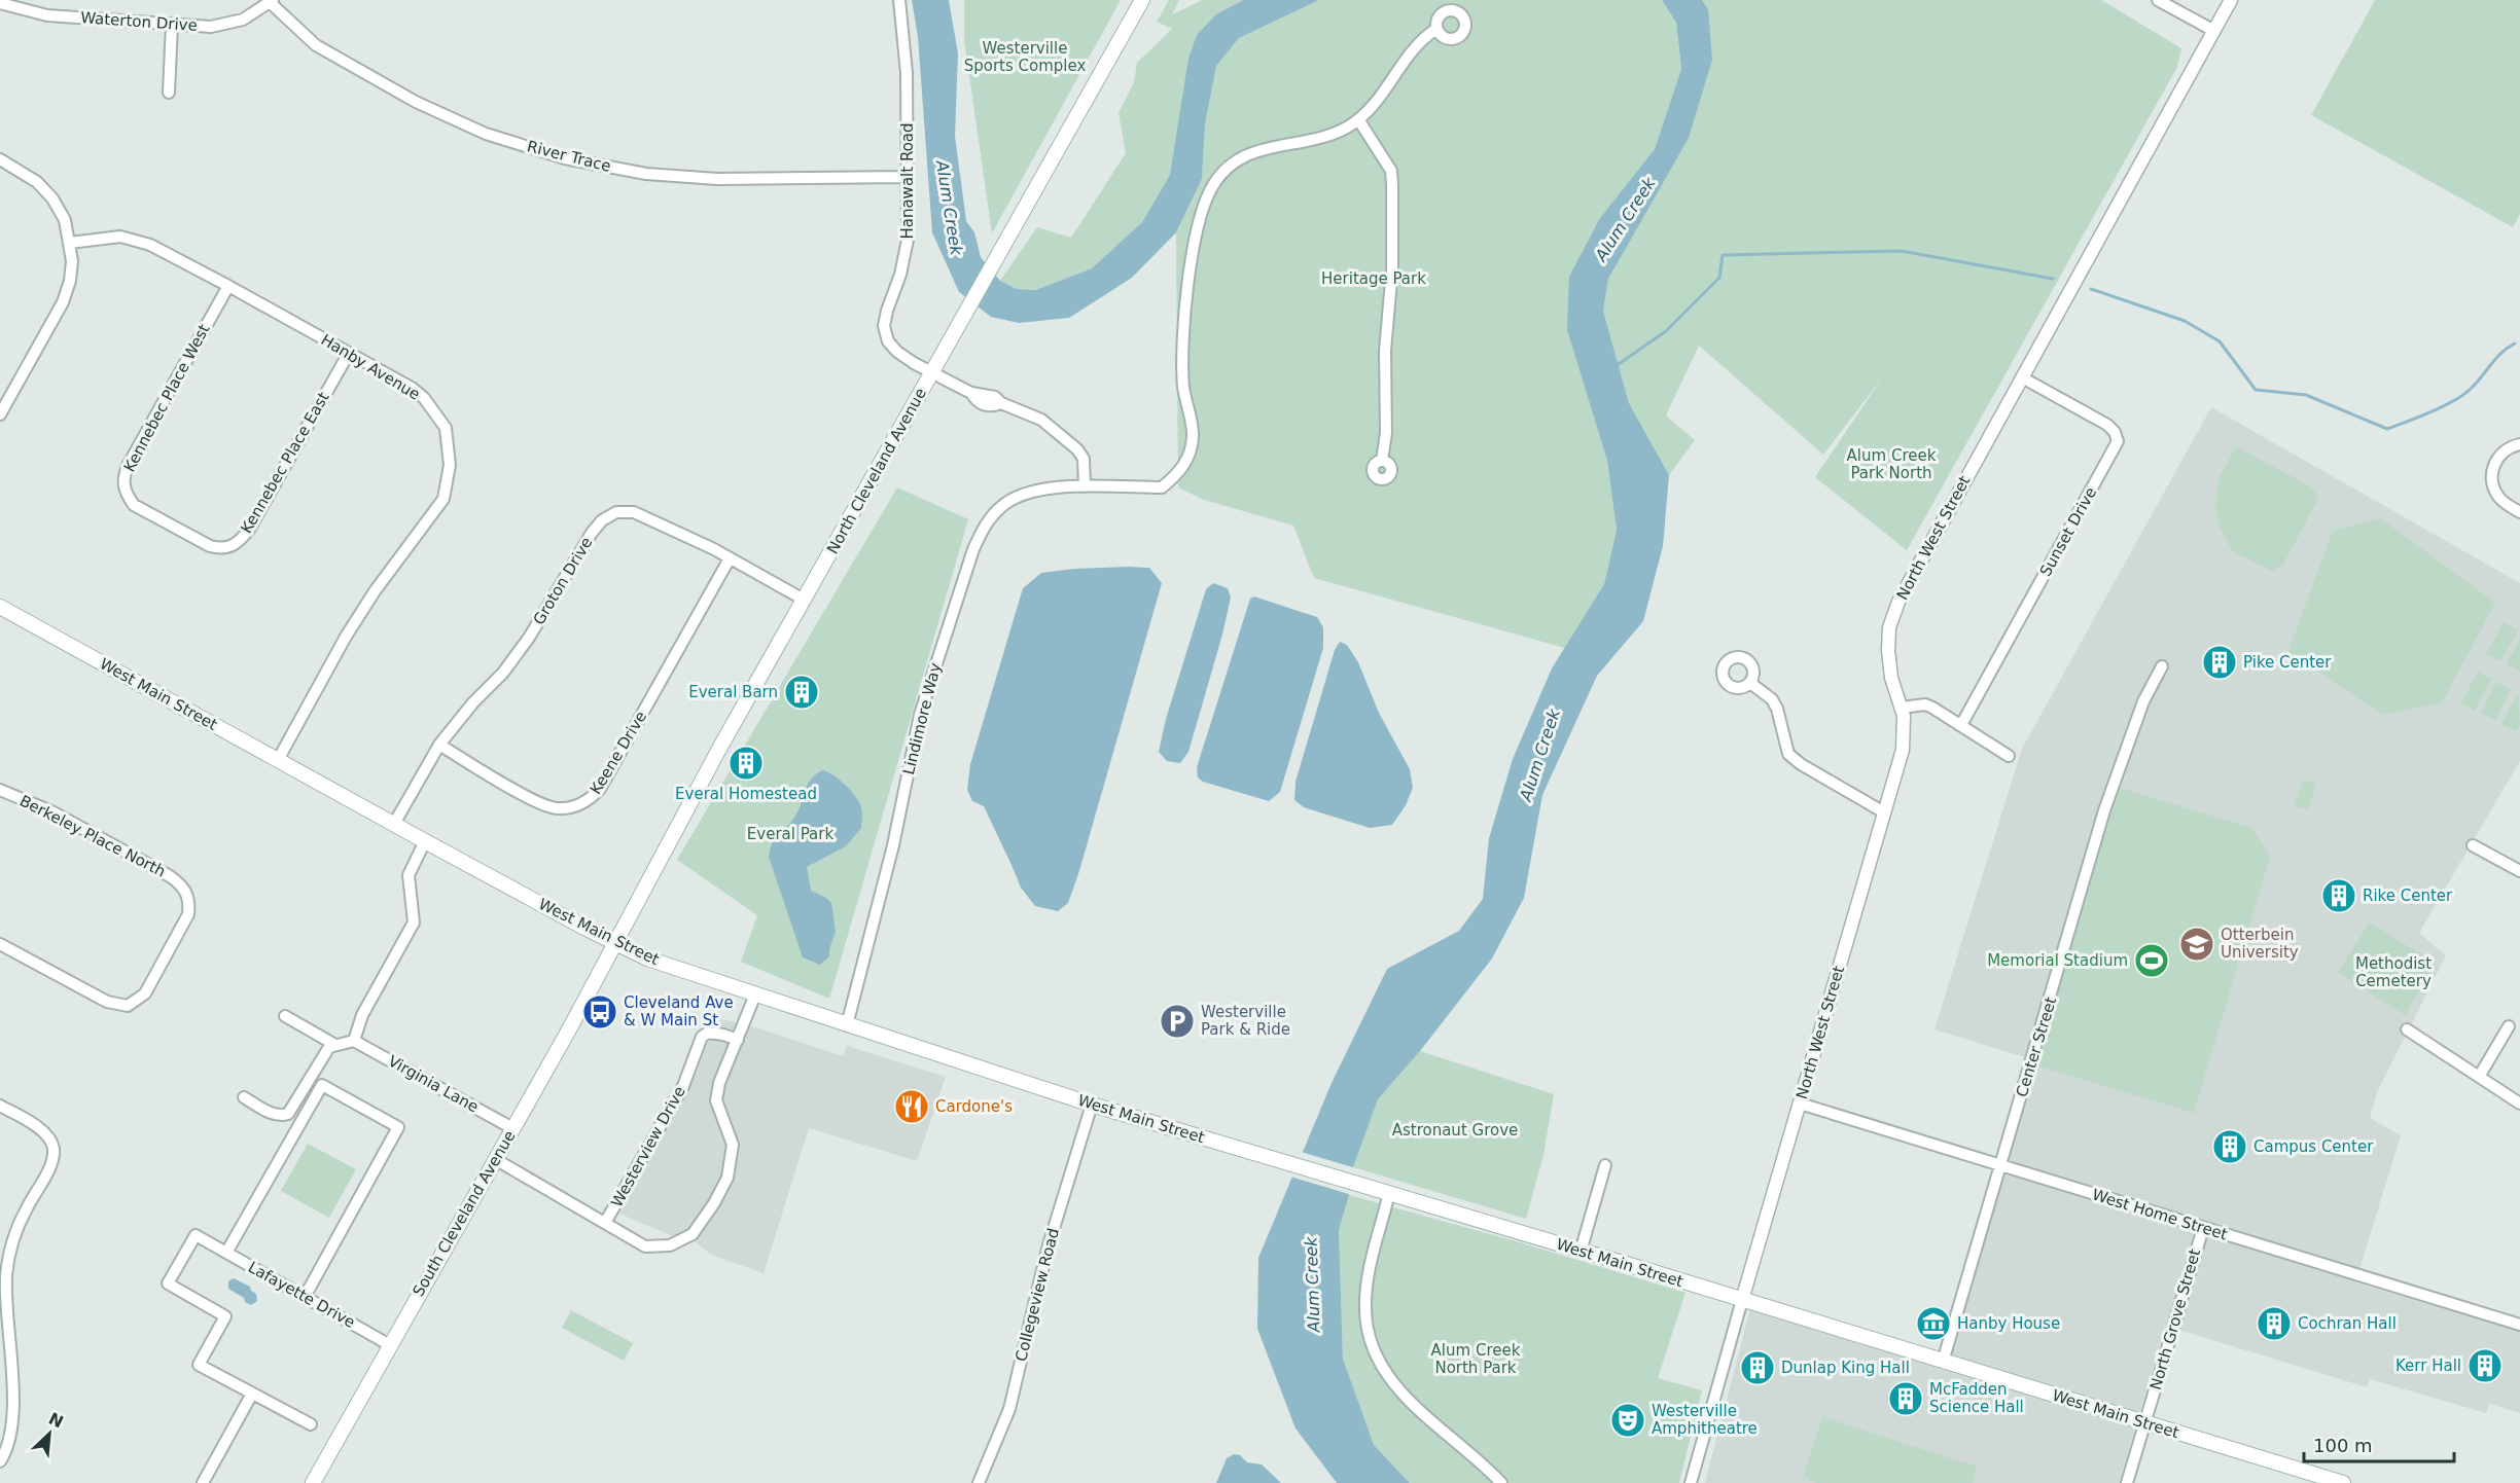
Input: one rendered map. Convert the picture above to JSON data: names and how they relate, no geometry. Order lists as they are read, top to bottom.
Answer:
{
  "streets": {
    "main road": ["North Cleveland Avenue", "West Main Street", "South Cleveland Avenue"],
    "street": [
      "Waterton Drive",
      "River Trace",
      "Hanawalt Road",
      "Hanby Avenue",
      "Kennebec Place West",
      "Kennebec Place East",
      "Sunset Drive",
      "North West Street",
      "Groton Drive",
      "Lindimore Way",
      "Keene Drive",
      "Berkeley Place North",
      "Center Street",
      "Virginia Lane",
      "Westerview Drive",
      "West Home Street",
      "Lafayette Drive",
      "Collegeview Road",
      "North Grove Street"
    ]
  },
  "crossings": [
    ["Waterton Drive", "River Trace"],
    ["River Trace", "Hanawalt Road"],
    ["Hanawalt Road", "North Cleveland Avenue"],
    ["Hanawalt Road", "Lindimore Way"],
    ["Hanby Avenue", "Kennebec Place West"],
    ["Hanby Avenue", "Kennebec Place East"],
    ["Hanby Avenue", "West Main Street"],
    ["Kennebec Place West", "Kennebec Place East"],
    ["North Cleveland Avenue", "Groton Drive"],
    ["North Cleveland Avenue", "West Main Street"],
    ["North Cleveland Avenue", "South Cleveland Avenue"],
    ["Sunset Drive", "North West Street"],
    ["North West Street", "West Main Street"],
    ["North West Street", "West Home Street"],
    ["Groton Drive", "West Main Street"],
    ["Groton Drive", "Keene Drive"],
    ["West Main Street", "Lindimore Way"],
    ["West Main Street", "Center Street"],
    ["West Main Street", "Westerview Drive"],
    ["West Main Street", "South Cleveland Avenue"],
    ["West Main Street", "Collegeview Road"],
    ["West Main Street", "North Grove Street"],
    ["Center Street", "West Home Street"],
    ["Virginia Lane", "South Cleveland Avenue"],
    ["Westerview Drive", "South Cleveland Avenue"],
    ["South Cleveland Avenue", "Lafayette Drive"],
    ["West Home Street", "North Grove Street"]
  ],
  "water": ["Alum Creek"],
  "parks": [
    "Westerville Sports Complex",
    "Heritage Park",
    "Alum Creek Park North",
    "Everal Park",
    "Methodist Cemetery",
    "Astronaut Grove",
    "Alum Creek North Park"
  ],
  "places": {
    "building": [
      "Pike Center",
      "Everal Barn",
      "Everal Homestead",
      "Rike Center",
      "Campus Center",
      "Cochran Hall",
      "Kerr Hall",
      "Dunlap King Hall",
      "McFadden Science Hall"
    ],
    "school or university": ["Otterbein University"],
    "sports": ["Memorial Stadium"],
    "bus stop": ["Cleveland Ave & W Main St"],
    "parking": ["Westerville Park & Ride"],
    "restaurant": ["Cardone's"],
    "museum": ["Hanby House"],
    "theatre": ["Westerville Amphitheatre"]
  },
  "scale_bar": "100 m",
  "north": "top right"
}
